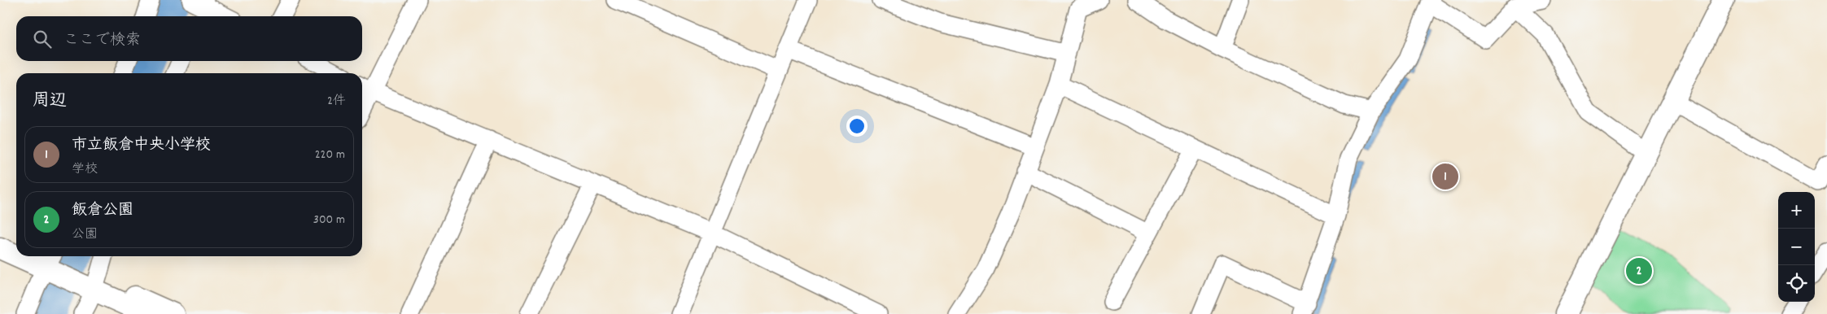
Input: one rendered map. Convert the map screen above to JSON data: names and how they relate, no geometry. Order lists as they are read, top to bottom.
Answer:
{
  "page": {
    "search": "ここで検索",
    "heading": ["周辺", "2件"],
    "list": [
      {
        "mark": "1",
        "name": "市立飯倉中央小学校",
        "note": "学校",
        "value": "220 m"
      },
      {
        "mark": "2",
        "name": "飯倉公園",
        "note": "公園",
        "value": "300 m"
      }
    ],
    "pins": ["1", "2"],
    "map_buttons": ["+", "−"]
  }
}
